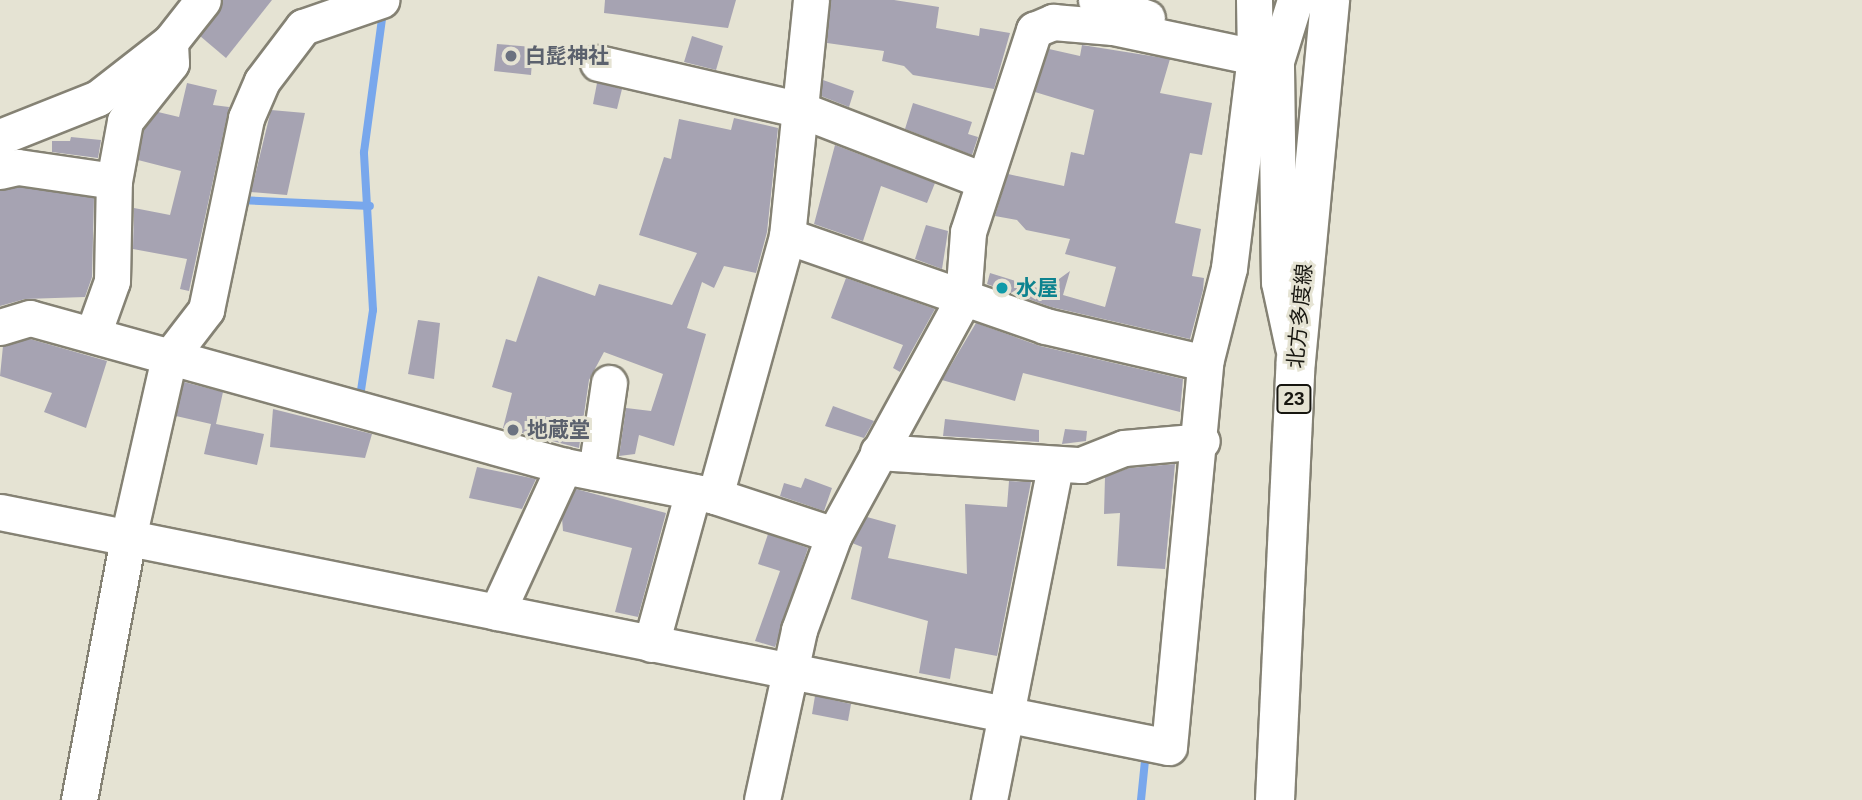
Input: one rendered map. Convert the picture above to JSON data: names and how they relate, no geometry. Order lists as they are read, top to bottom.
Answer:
{
  "streets": {
    "main road": ["北方多度線", "23"]
  },
  "places": ["白髭神社", "水屋", "地蔵堂"]
}
